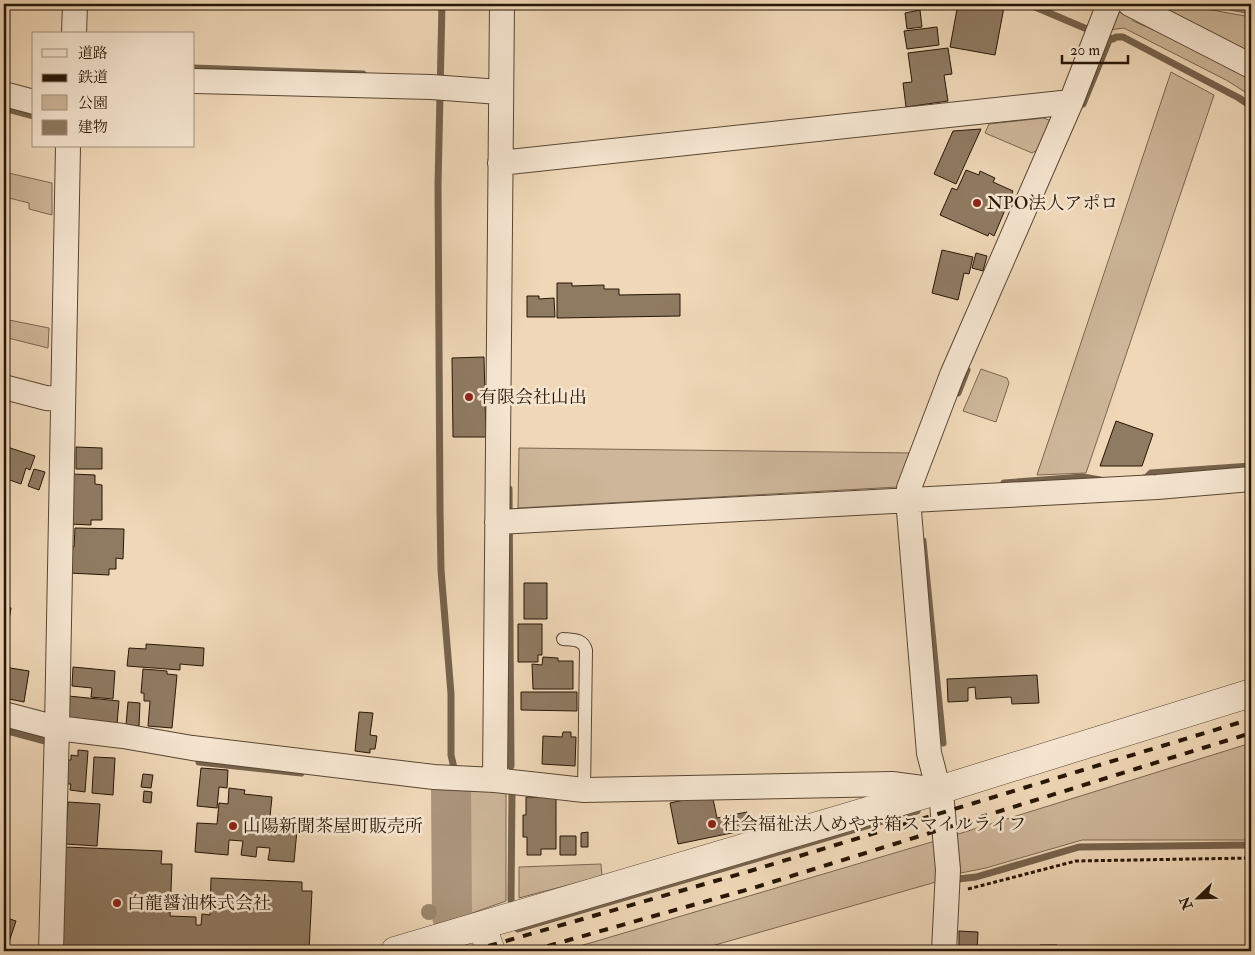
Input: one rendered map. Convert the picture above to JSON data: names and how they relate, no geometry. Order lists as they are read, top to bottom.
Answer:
{
  "places": [
    "NPO法人アポロ",
    "有限会社山出",
    "社会福祉法人めやす箱スマイルライフ",
    "山陽新聞茶屋町販売所",
    "白龍醤油株式会社"
  ],
  "legend": [
    "道路",
    "鉄道",
    "公園",
    "建物"
  ],
  "scale_bar": "20 m",
  "north": "bottom left"
}
